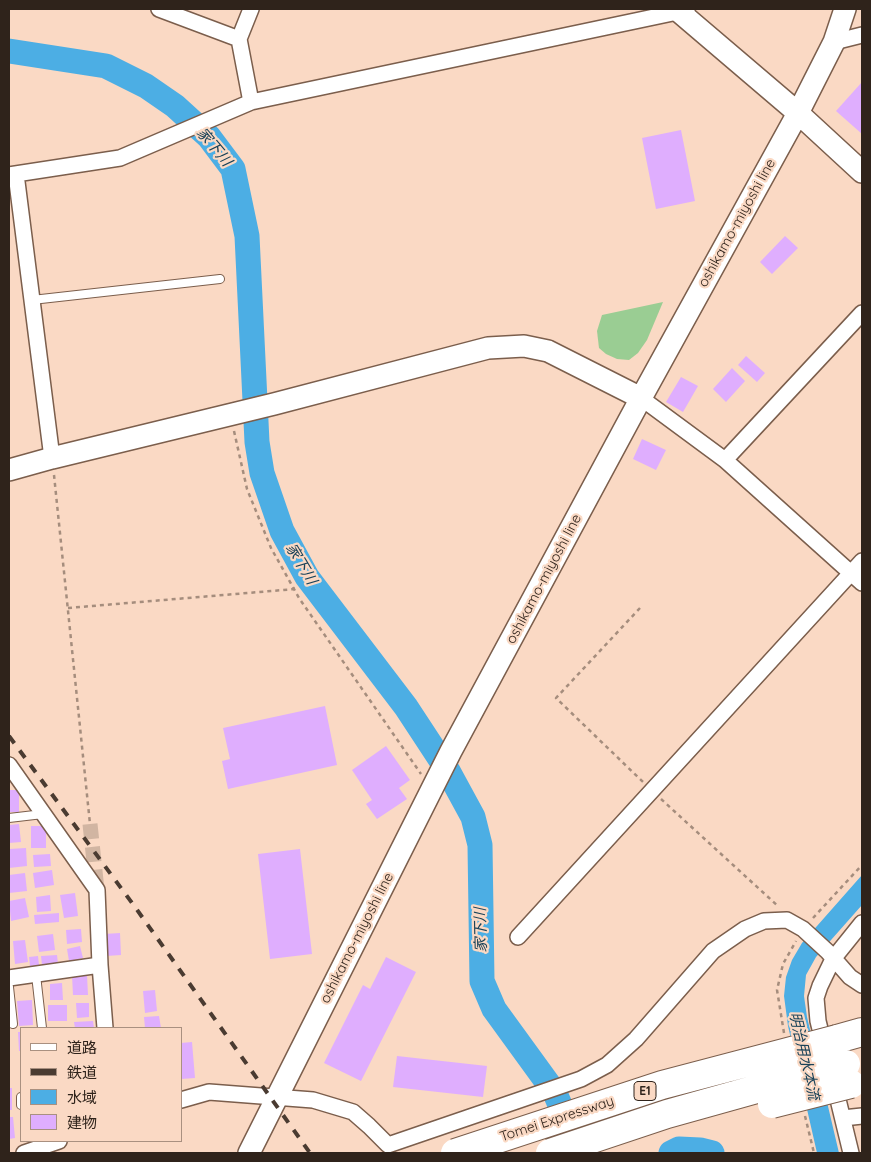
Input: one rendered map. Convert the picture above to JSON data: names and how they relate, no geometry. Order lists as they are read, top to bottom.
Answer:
{
  "streets": {
    "highway": ["E1", "Tomei Expressway"],
    "main road": ["oshikamo-miyoshi line"]
  },
  "water": ["家下川", "明治用水本流"],
  "legend": [
    "道路",
    "鉄道",
    "水域",
    "建物"
  ]
}
